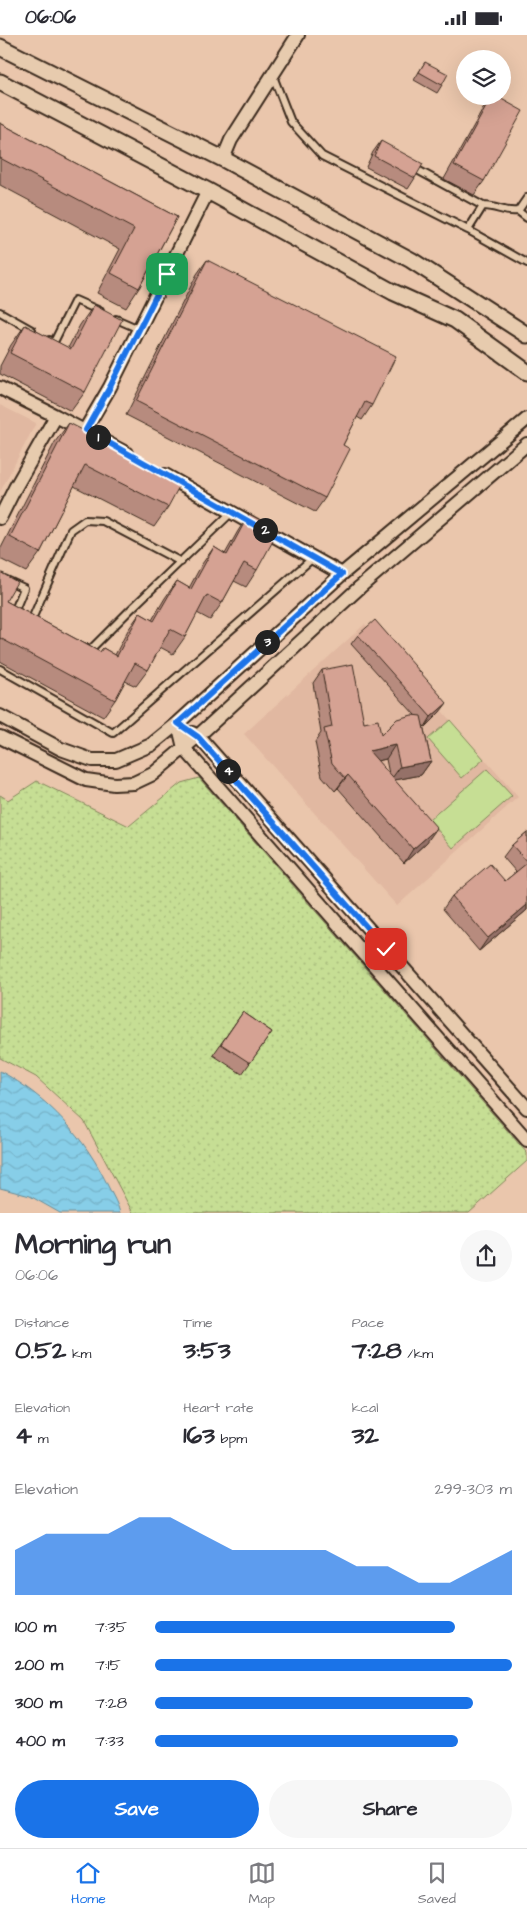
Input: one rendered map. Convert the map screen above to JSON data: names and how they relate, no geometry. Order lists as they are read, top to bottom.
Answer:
{
  "page": {
    "status": "06:06",
    "pins": [
      "1",
      "2",
      "3",
      "4"
    ],
    "heading": ["Morning run", "06:06"],
    "stats": [
      ["Distance", "0.52 km"],
      ["Time", "3:53"],
      ["Pace", "7:28 /km"],
      ["Elevation", "4 m"],
      ["Heart rate", "163 bpm"],
      ["kcal", "32"]
    ],
    "chart": ["Elevation", "299–303 m"],
    "list": [
      {
        "name": "100 m",
        "note": "7:35"
      },
      {
        "name": "200 m",
        "note": "7:15"
      },
      {
        "name": "300 m",
        "note": "7:28"
      },
      {
        "name": "400 m",
        "note": "7:33"
      }
    ],
    "buttons": ["Save", "Share"],
    "tabs": ["Home", "Map", "Saved"]
  }
}
